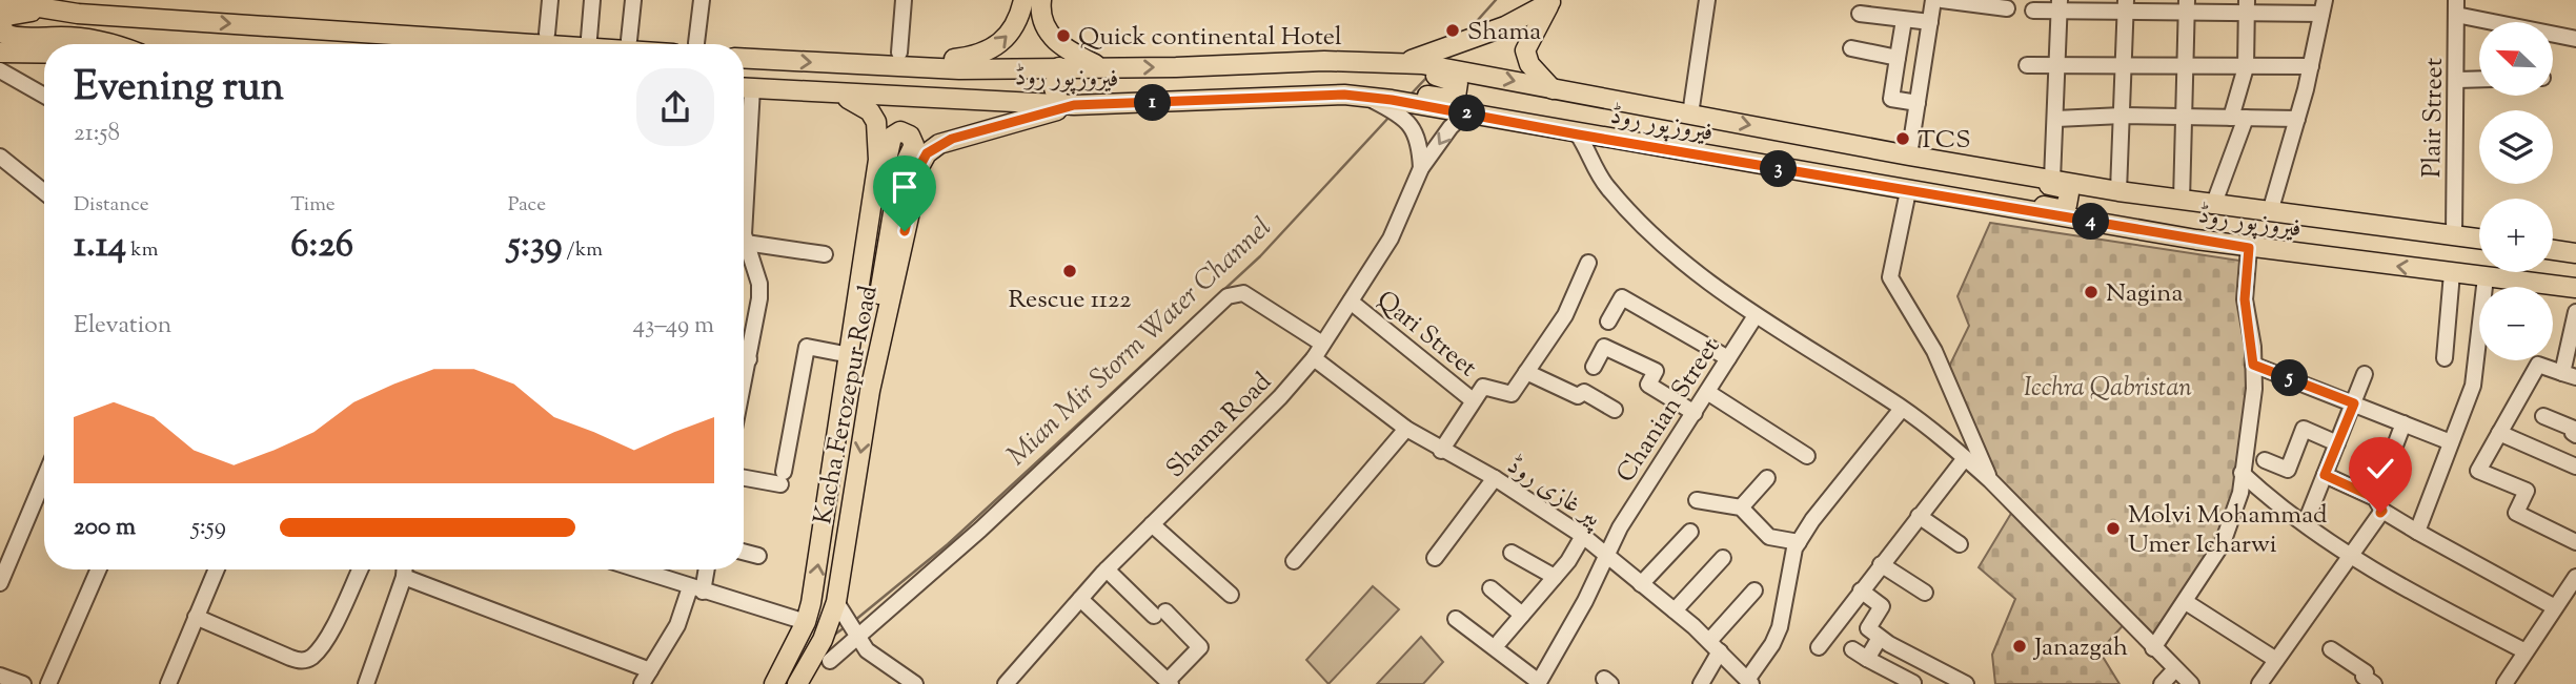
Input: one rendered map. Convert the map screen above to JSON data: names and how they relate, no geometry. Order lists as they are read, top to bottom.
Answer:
{
  "streets": {
    "main road": ["فیروزپور روڈ", "Kacha Ferozepur Road"],
    "street": [
      "Plair Street",
      "Qari Street",
      "Chanian Street",
      "Shama Road",
      "پیر غازی روڈ"
    ]
  },
  "crossings": [
    ["فیروزپور روڈ", "Plair Street"],
    ["فیروزپور روڈ", "Kacha Ferozepur Road"],
    ["فیروزپور روڈ", "Shama Road"],
    ["Qari Street", "Shama Road"],
    ["Chanian Street", "پیر غازی روڈ"],
    ["Shama Road", "پیر غازی روڈ"]
  ],
  "water": ["Mian Mir Storm Water Channel"],
  "parks": ["Icchra Qabristan"],
  "places": [
    "Shama",
    "Quick continental Hotel",
    "TCS",
    "Rescue 1122",
    "Nagina",
    "Molvi Mohammad Umer Icharwi",
    "Janazgah"
  ],
  "north": "top left",
  "page": {
    "map_buttons": ["+", "−"],
    "heading": ["Evening run", "21:58"],
    "pins": [
      "1",
      "2",
      "3",
      "4",
      "5"
    ],
    "stats": [
      ["Distance", "1.14 km"],
      ["Time", "6:26"],
      ["Pace", "5:39 /km"]
    ],
    "chart": ["Elevation", "43–49 m"],
    "list": [
      {
        "name": "200 m",
        "note": "5:59"
      }
    ]
  }
}
